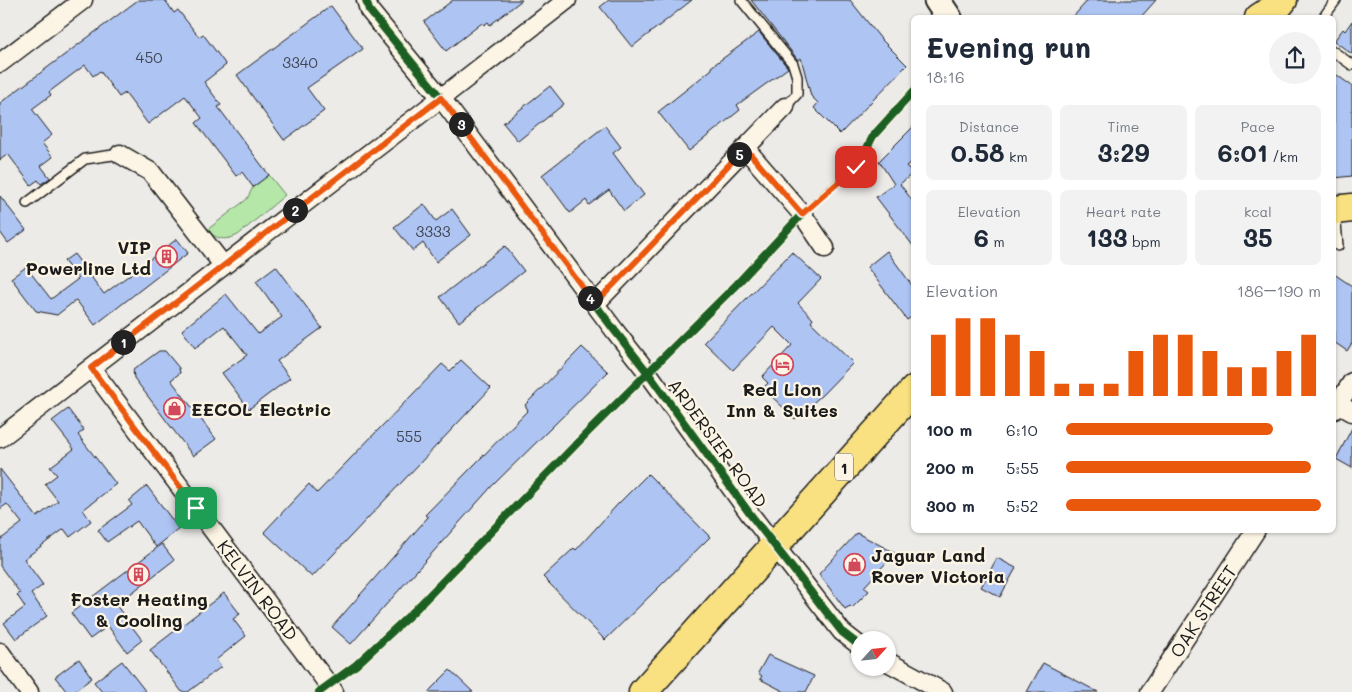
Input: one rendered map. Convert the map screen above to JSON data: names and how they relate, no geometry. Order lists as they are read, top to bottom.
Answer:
{
  "streets": {
    "highway": ["1"],
    "street": ["ARDERSIER ROAD", "KELVIN ROAD", "OAK STREET"]
  },
  "crossings": [
    ["ARDERSIER ROAD", "1"]
  ],
  "places": {
    "building": ["VIP Powerline Ltd", "Foster Heating & Cooling"],
    "hotel": ["Red Lion Inn & Suites"],
    "shop": ["EECOL Electric", "Jaguar Land Rover Victoria"]
  },
  "house_numbers": [
    "450",
    "3340",
    "3333",
    "555"
  ],
  "north": "top right",
  "page": {
    "heading": ["Evening run", "18:16"],
    "stats": [
      ["Distance", "0.58 km"],
      ["Time", "3:29"],
      ["Pace", "6:01 /km"],
      ["Elevation", "6 m"],
      ["Heart rate", "133 bpm"],
      ["kcal", "35"]
    ],
    "pins": [
      "3",
      "5",
      "2",
      "4",
      "1"
    ],
    "chart": ["Elevation", "186–190 m"],
    "list": [
      {
        "name": "100 m",
        "note": "6:10"
      },
      {
        "name": "200 m",
        "note": "5:55"
      },
      {
        "name": "300 m",
        "note": "5:52"
      }
    ]
  }
}
